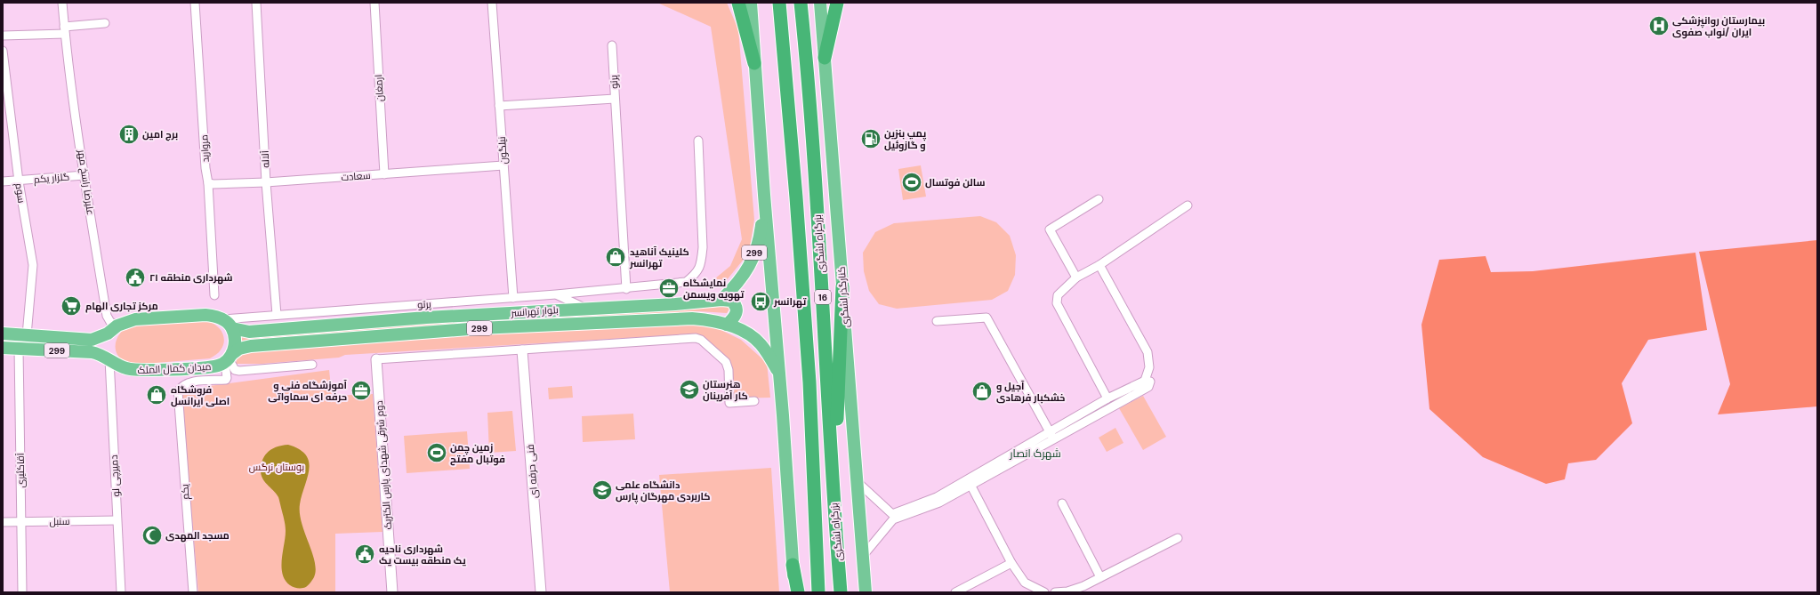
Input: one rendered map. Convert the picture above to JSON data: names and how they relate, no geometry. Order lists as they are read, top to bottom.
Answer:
{
  "streets": {
    "highway": ["بزرگراه لشگری", "16"],
    "main road": [
      "299",
      "کنارگذر لشگری",
      "بلوار تهرانسر",
      "میدان کمال الملک"
    ],
    "street": [
      "پرتو",
      "ارمغان",
      "مروارید",
      "نیلگون",
      "آلاله",
      "سعادت",
      "گلزار یکم",
      "علیرضا راسخ مهر",
      "سوم",
      "دوم شرقی شهدای پارس الکتریک",
      "آقاکثیری",
      "فنی حرفه ای",
      "دمیرچی لو",
      "یکم",
      "سنبل"
    ]
  },
  "crossings": [
    ["پرتو", "نیلگون"],
    ["پرتو", "آلاله"],
    ["ارمغان", "سعادت"],
    ["مروارید", "سعادت"],
    ["نیلگون", "سعادت"],
    ["آلاله", "سعادت"],
    ["گلزار یکم", "علیرضا راسخ مهر"],
    ["گلزار یکم", "سوم"],
    ["سوم", "299"],
    ["299", "بلوار تهرانسر"],
    ["299", "میدان کمال الملک"],
    ["299", "آقاکثیری"],
    ["299", "دمیرچی لو"],
    ["بلوار تهرانسر", "میدان کمال الملک"],
    ["بلوار تهرانسر", "یکم"],
    ["میدان کمال الملک", "دمیرچی لو"],
    ["میدان کمال الملک", "یکم"],
    ["آقاکثیری", "سنبل"],
    ["دمیرچی لو", "سنبل"]
  ],
  "districts": ["شهرک انصار"],
  "parks": ["بوستان نرگس"],
  "places": {
    "hospital": ["بیمارستان روانپزشکی ایران /نواب صفوی"],
    "building": ["برج امین"],
    "fuel station": ["پمپ بنزین و گازوئیل"],
    "sports": ["سالن فوتسال", "زمین چمن فوتبال مفتح"],
    "shop": ["کلینیک آناهید تهرانسر", "آجیل و خشکبار فرهادی", "فروشگاه اصلی ایرانسل"],
    "public building": ["شهرداری منطقه ۲۱", "شهرداری ناحیه یک منطقه بیست یک"],
    "office": ["نمایشگاه تهویه ویسمن", "آموزشگاه فنی و حرفه ای سماواتی"],
    "bus stop": ["تهرانسر"],
    "supermarket": ["مرکز تجاری الهام"],
    "school or university": ["هنرستان کار آفرینان", "دانشگاه علمی کاربردی مهرگان پارس"],
    "mosque": ["مسجد المهدی"]
  }
}
